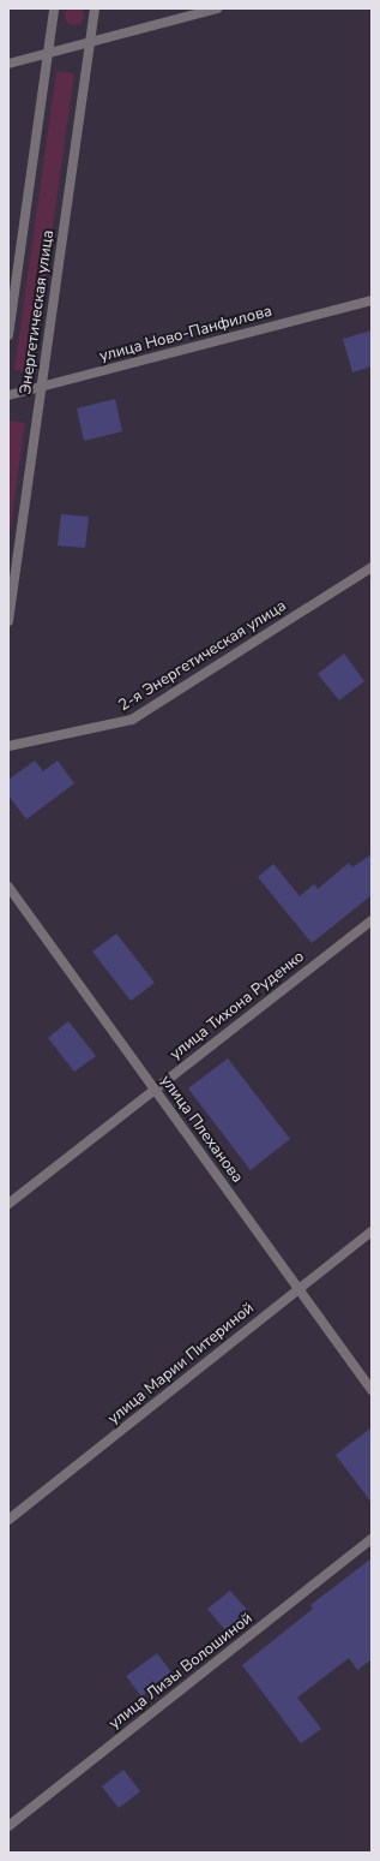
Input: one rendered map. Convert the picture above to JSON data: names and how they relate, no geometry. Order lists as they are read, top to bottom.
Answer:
{
  "streets": {
    "street": [
      "Энергетическая улица",
      "улица Ново-Панфилова",
      "2-я Энергетическая улица",
      "улица Тихона Руденко",
      "улица Плеханова",
      "улица Марии Питериной",
      "улица Лизы Волошиной"
    ]
  },
  "crossings": [
    ["Энергетическая улица", "улица Ново-Панфилова"],
    ["улица Тихона Руденко", "улица Плеханова"],
    ["улица Плеханова", "улица Марии Питериной"]
  ]
}
